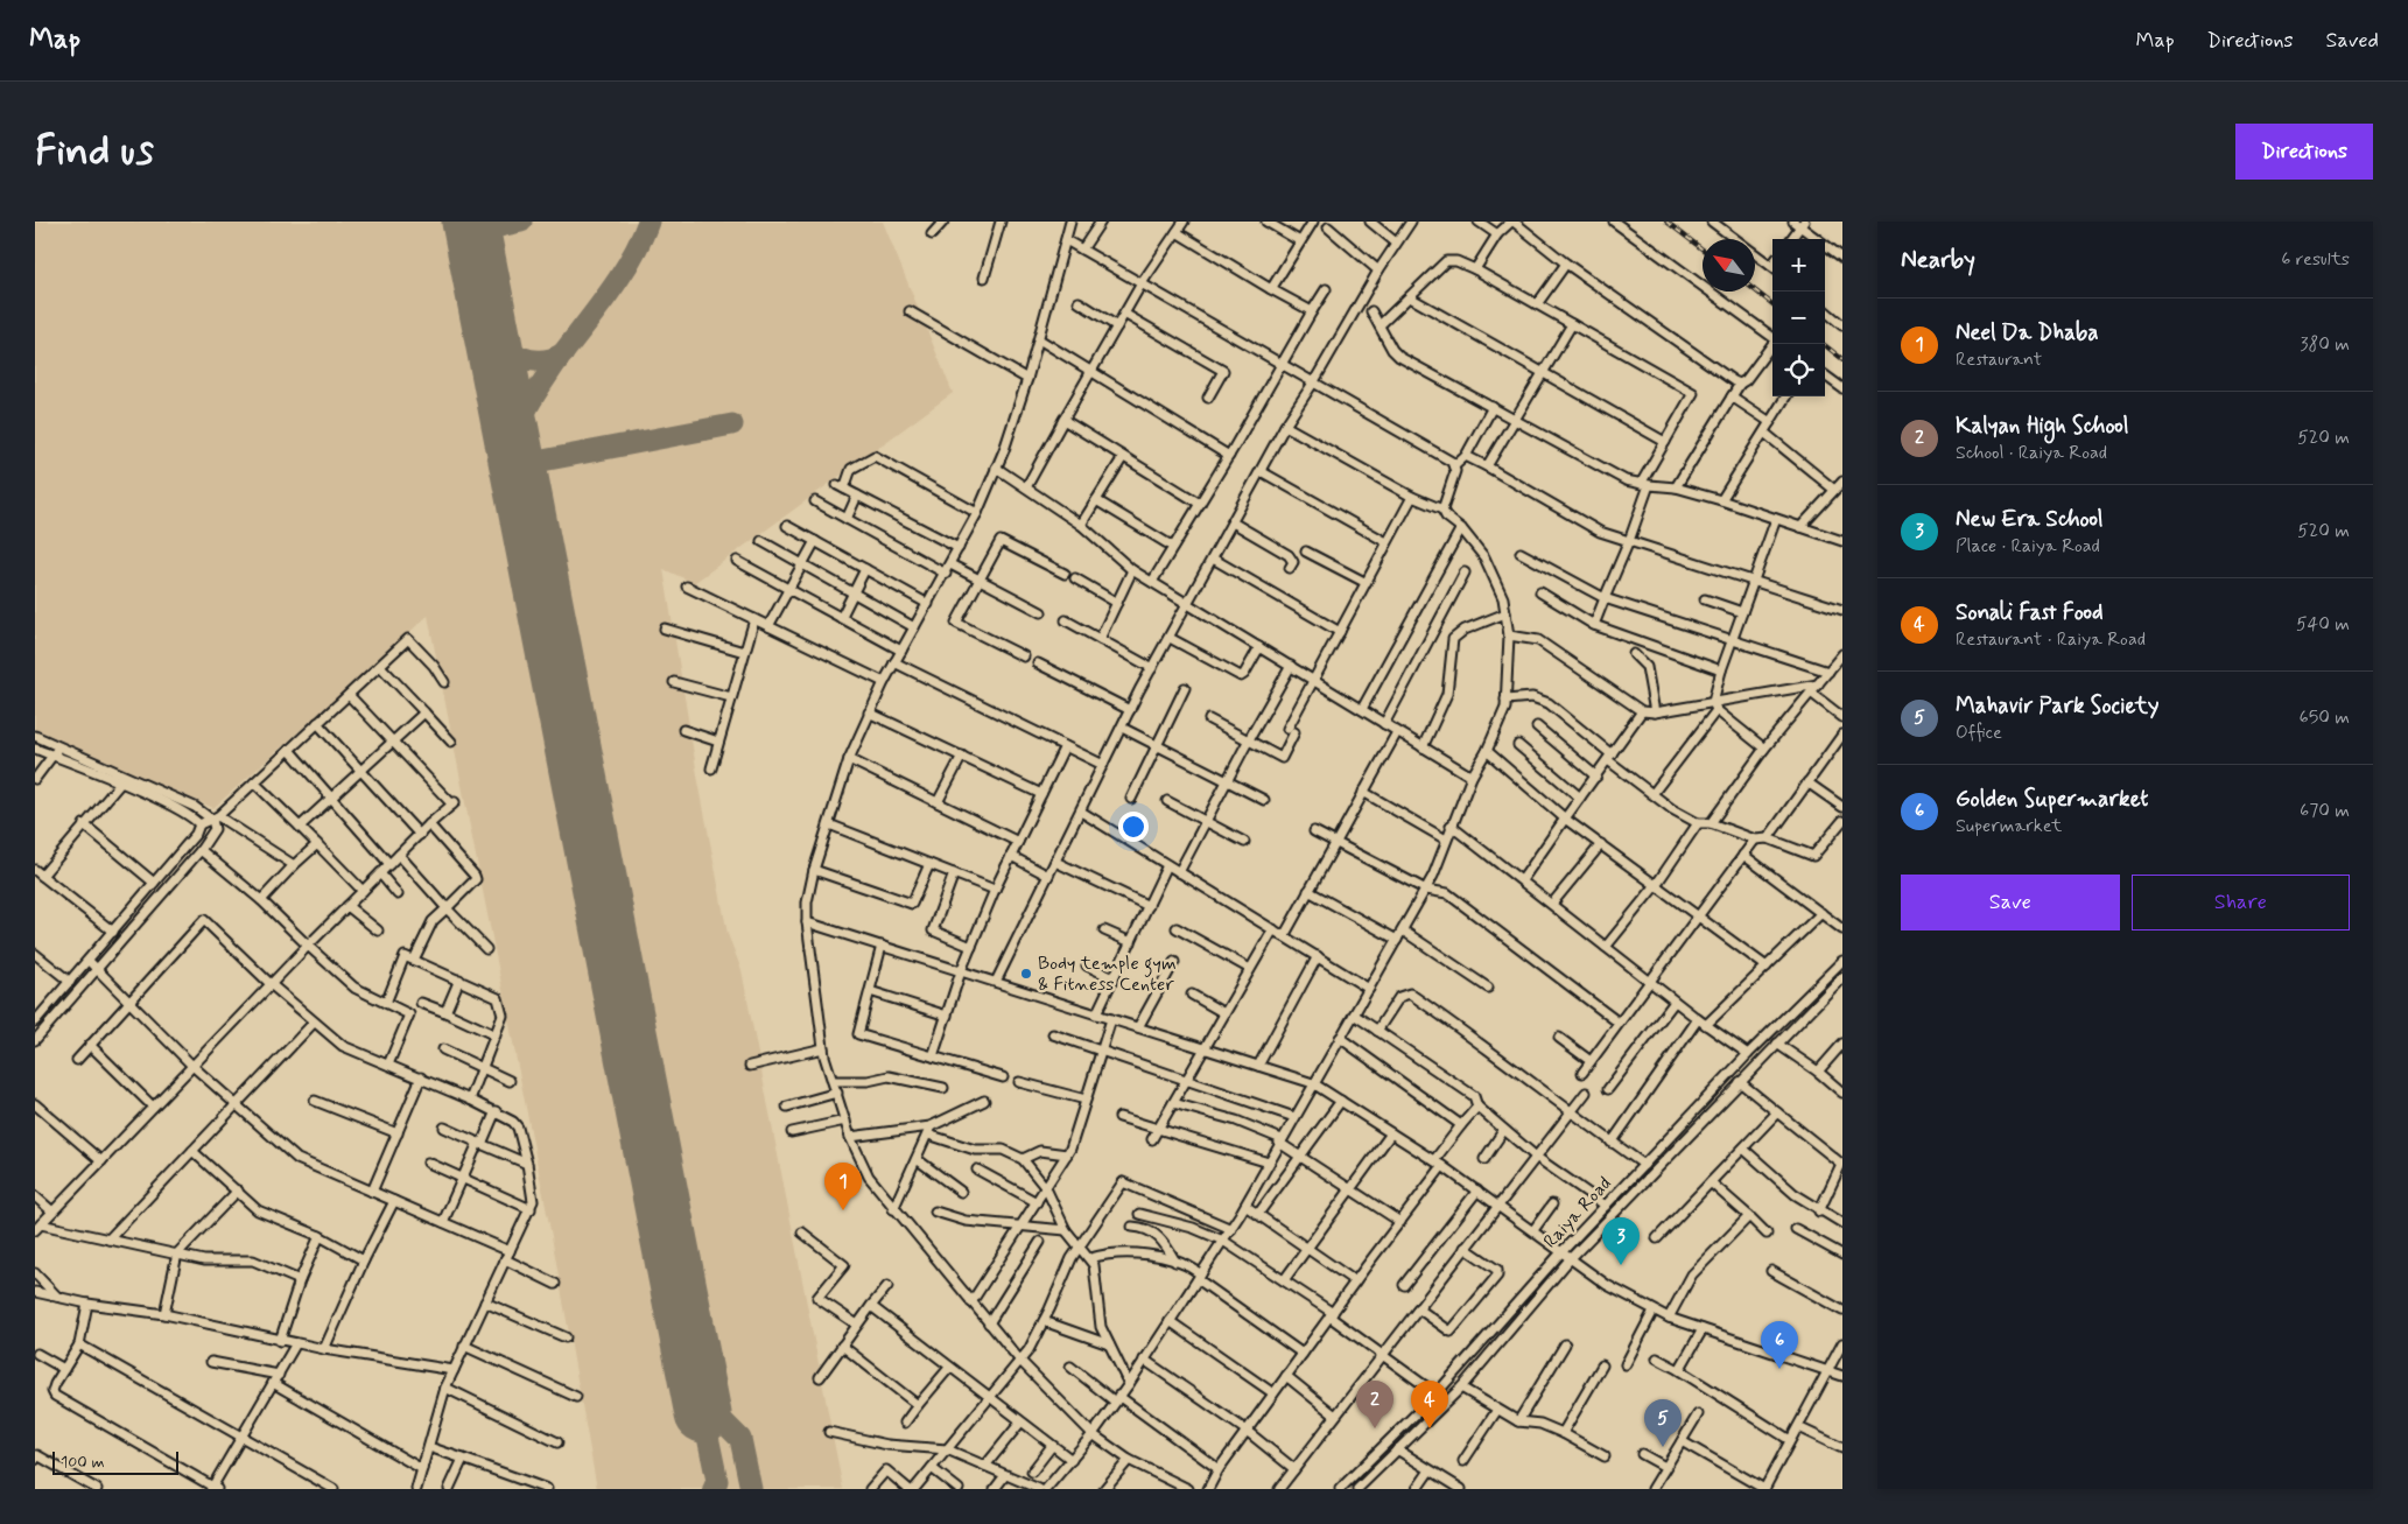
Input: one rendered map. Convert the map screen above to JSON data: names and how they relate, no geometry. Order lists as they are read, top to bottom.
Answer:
{
  "streets": {
    "street": ["Raiya Road"]
  },
  "places": ["Body temple gym & Fitness Center"],
  "scale_bar": "100 m",
  "north": "top left",
  "page": {
    "header": "Map",
    "nav": ["Map", "Directions", "Saved"],
    "buttons": [
      "Directions",
      ["Save", "Share"]
    ],
    "title": "Find us",
    "heading": ["Nearby", "6 results"],
    "map_buttons": ["+", "−"],
    "list": [
      {
        "mark": "1",
        "name": "Neel Da Dhaba",
        "note": "Restaurant",
        "value": "380 m"
      },
      {
        "mark": "2",
        "name": "Kalyan High School",
        "note": "School · Raiya Road",
        "value": "520 m"
      },
      {
        "mark": "3",
        "name": "New Era School",
        "note": "Place · Raiya Road",
        "value": "520 m"
      },
      {
        "mark": "4",
        "name": "Sonali Fast Food",
        "note": "Restaurant · Raiya Road",
        "value": "540 m"
      },
      {
        "mark": "5",
        "name": "Mahavir Park Society",
        "note": "Office",
        "value": "650 m"
      },
      {
        "mark": "6",
        "name": "Golden Supermarket",
        "note": "Supermarket",
        "value": "670 m"
      }
    ],
    "pins": [
      "1",
      "3",
      "6",
      "2",
      "4",
      "5"
    ],
    "scale": "100 m"
  }
}
